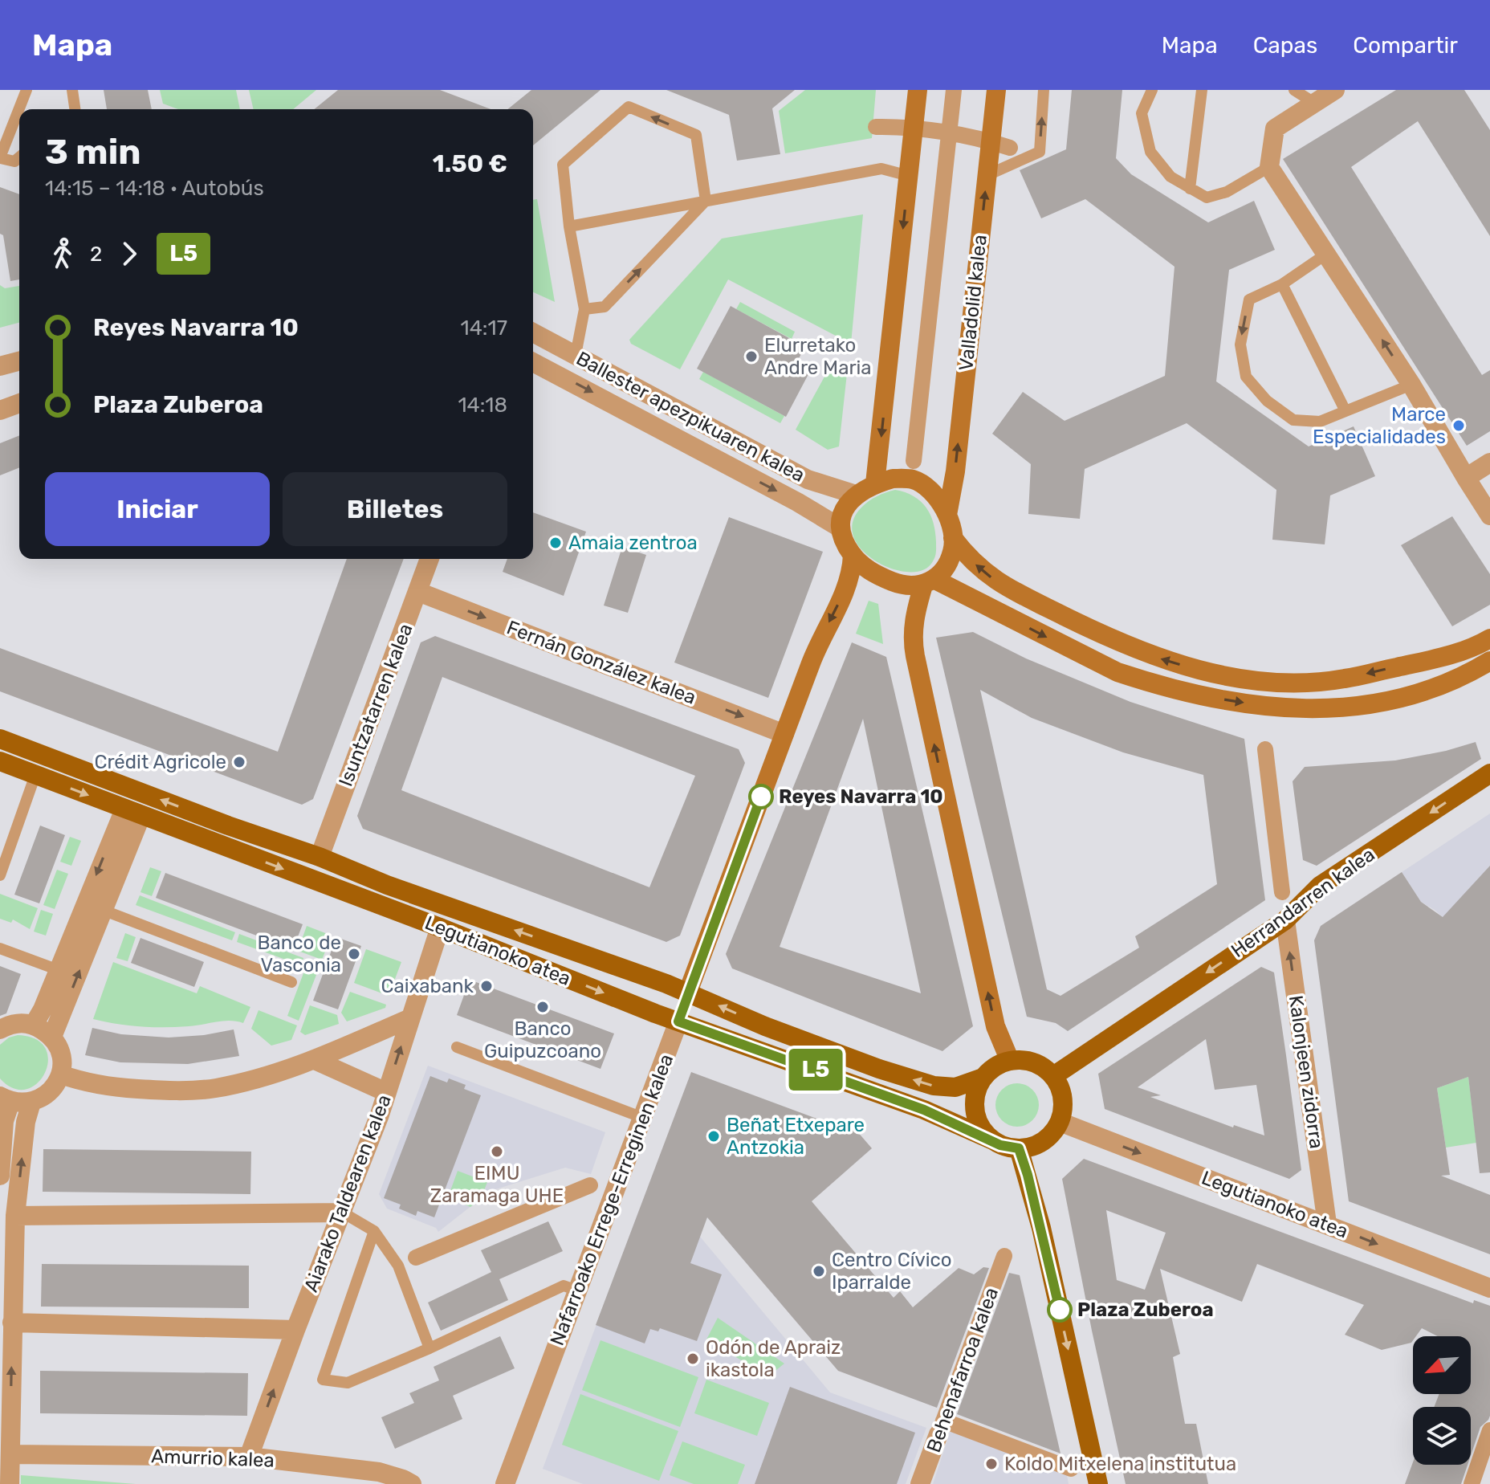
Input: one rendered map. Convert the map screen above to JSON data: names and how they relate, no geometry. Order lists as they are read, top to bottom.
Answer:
{
  "streets": {
    "main road": [
      "Valladolid kalea",
      "Herrandarren kalea",
      "Legutianoko atea",
      "Nafarroako Errege-Erreginen kalea"
    ],
    "street": [
      "Ballester apezpikuaren kalea",
      "Fernán González kalea",
      "Isuntzatarren kalea",
      "Kalonjeen zidorra",
      "Aiarako Taldearen kalea",
      "Behenafarroa kalea",
      "Amurrio kalea"
    ]
  },
  "crossings": [
    ["Valladolid kalea", "Ballester apezpikuaren kalea"],
    ["Valladolid kalea", "Nafarroako Errege-Erreginen kalea"],
    ["Ballester apezpikuaren kalea", "Nafarroako Errege-Erreginen kalea"],
    ["Fernán González kalea", "Isuntzatarren kalea"],
    ["Fernán González kalea", "Nafarroako Errege-Erreginen kalea"],
    ["Isuntzatarren kalea", "Legutianoko atea"],
    ["Herrandarren kalea", "Legutianoko atea"],
    ["Herrandarren kalea", "Kalonjeen zidorra"],
    ["Legutianoko atea", "Kalonjeen zidorra"],
    ["Legutianoko atea", "Aiarako Taldearen kalea"],
    ["Legutianoko atea", "Nafarroako Errege-Erreginen kalea"],
    ["Aiarako Taldearen kalea", "Amurrio kalea"]
  ],
  "one_way": [
    "Fernán González kalea",
    "Herrandarren kalea",
    "Kalonjeen zidorra",
    "Aiarako Taldearen kalea"
  ],
  "places": [
    "Elurretako Andre Maria",
    "Marce Especialidades",
    "Amaia zentroa",
    "Crédit Agricole",
    "Reyes Navarra 10",
    "Banco de Vasconia",
    "Caixabank",
    "Banco Guipuzcoano",
    "Beñat Etxepare Antzokia",
    "EIMU Zaramaga UHE",
    "Centro Cívico Iparralde",
    "Plaza Zuberoa",
    "Odón de Apraiz ikastola",
    "Koldo Mitxelena institutua"
  ],
  "lines": ["bus line L5"],
  "north": "bottom left",
  "page": {
    "header": "Mapa",
    "nav": ["Mapa", "Capas", "Compartir"],
    "on_map": "L5",
    "heading": ["3 min", "14:15 – 14:18 · Autobús", "1.50 €"],
    "legs": ["2", "L5"],
    "list": [
      {
        "name": "Reyes Navarra 10",
        "value": "14:17"
      },
      {
        "name": "Plaza Zuberoa",
        "value": "14:18"
      }
    ],
    "buttons": ["Iniciar", "Billetes"]
  }
}
